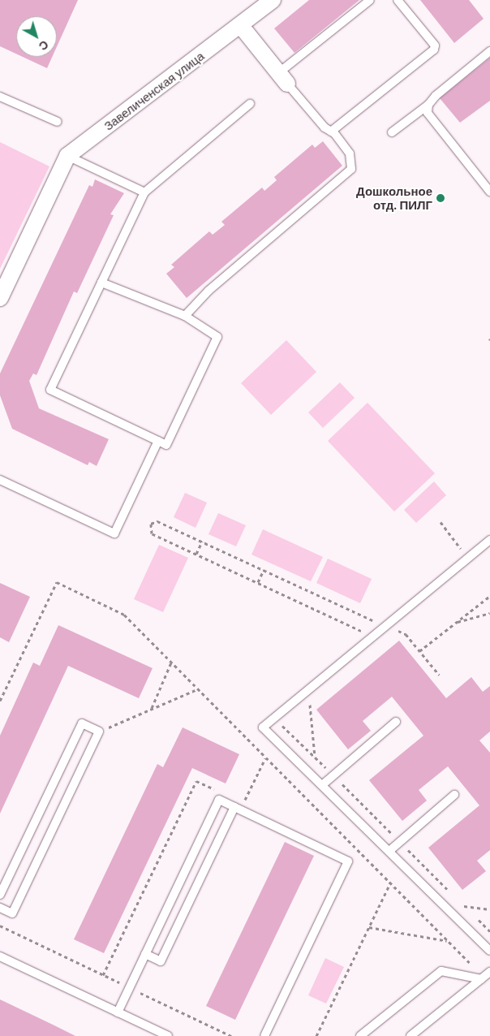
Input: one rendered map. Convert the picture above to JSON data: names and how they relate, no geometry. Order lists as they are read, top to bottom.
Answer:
{
  "streets": {
    "street": ["Завеличенская улица"]
  },
  "places": ["Дошкольное отд. ПИЛГ"],
  "north": "bottom right"
}
